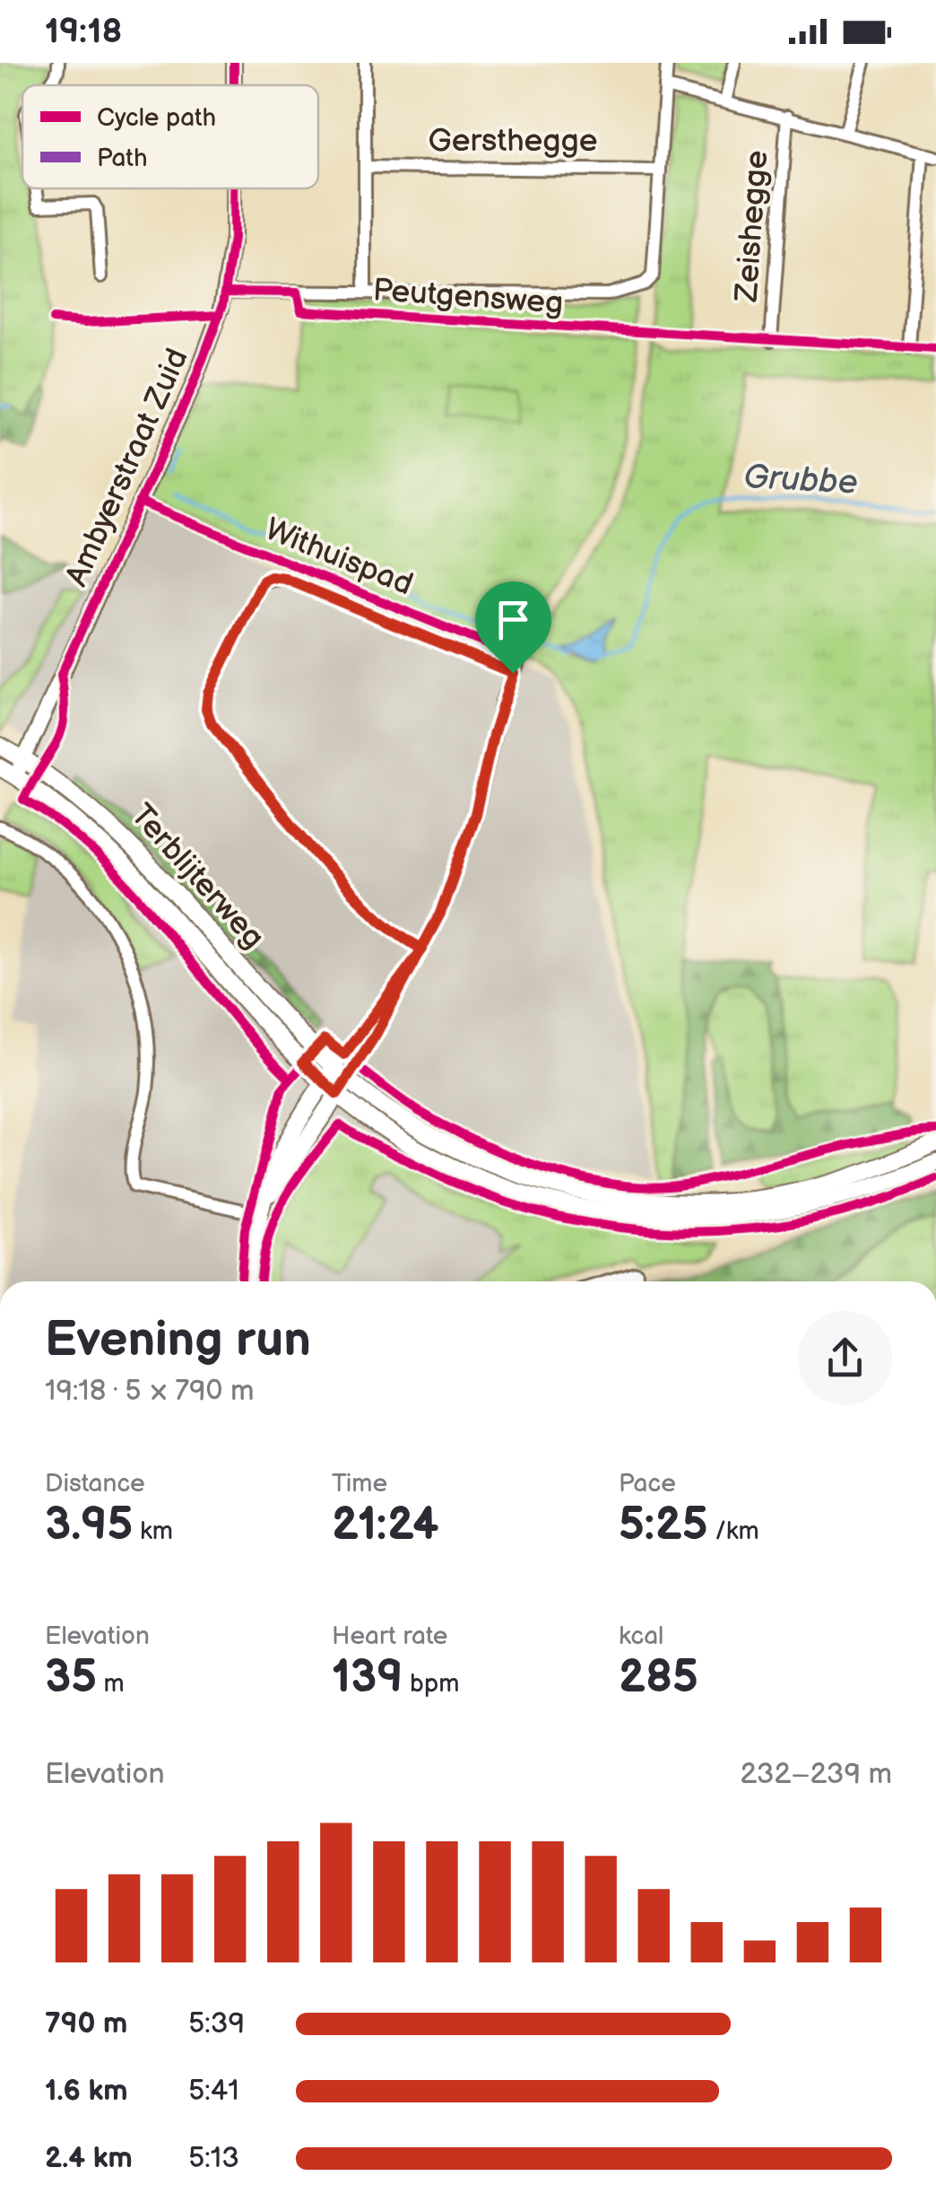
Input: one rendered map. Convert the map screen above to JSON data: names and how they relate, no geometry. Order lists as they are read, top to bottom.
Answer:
{
  "streets": {
    "main road": ["Terblijterweg"],
    "street": ["Gersthegge", "Zeishegge", "Ambyerstraat Zuid"],
    "cycle path": ["Peutgensweg", "Withuispad"]
  },
  "crossings": [
    ["Ambyerstraat Zuid", "Terblijterweg"]
  ],
  "water": ["Grubbe"],
  "legend": ["Cycle path", "Path"],
  "page": {
    "status": "19:18",
    "heading": ["Evening run", "19:18 · 5 × 790 m"],
    "stats": [
      ["Distance", "3.95 km"],
      ["Time", "21:24"],
      ["Pace", "5:25 /km"],
      ["Elevation", "35 m"],
      ["Heart rate", "139 bpm"],
      ["kcal", "285"]
    ],
    "chart": ["Elevation", "232–239 m"],
    "list": [
      {
        "name": "790 m",
        "note": "5:39"
      },
      {
        "name": "1.6 km",
        "note": "5:41"
      },
      {
        "name": "2.4 km",
        "note": "5:13"
      }
    ]
  }
}
